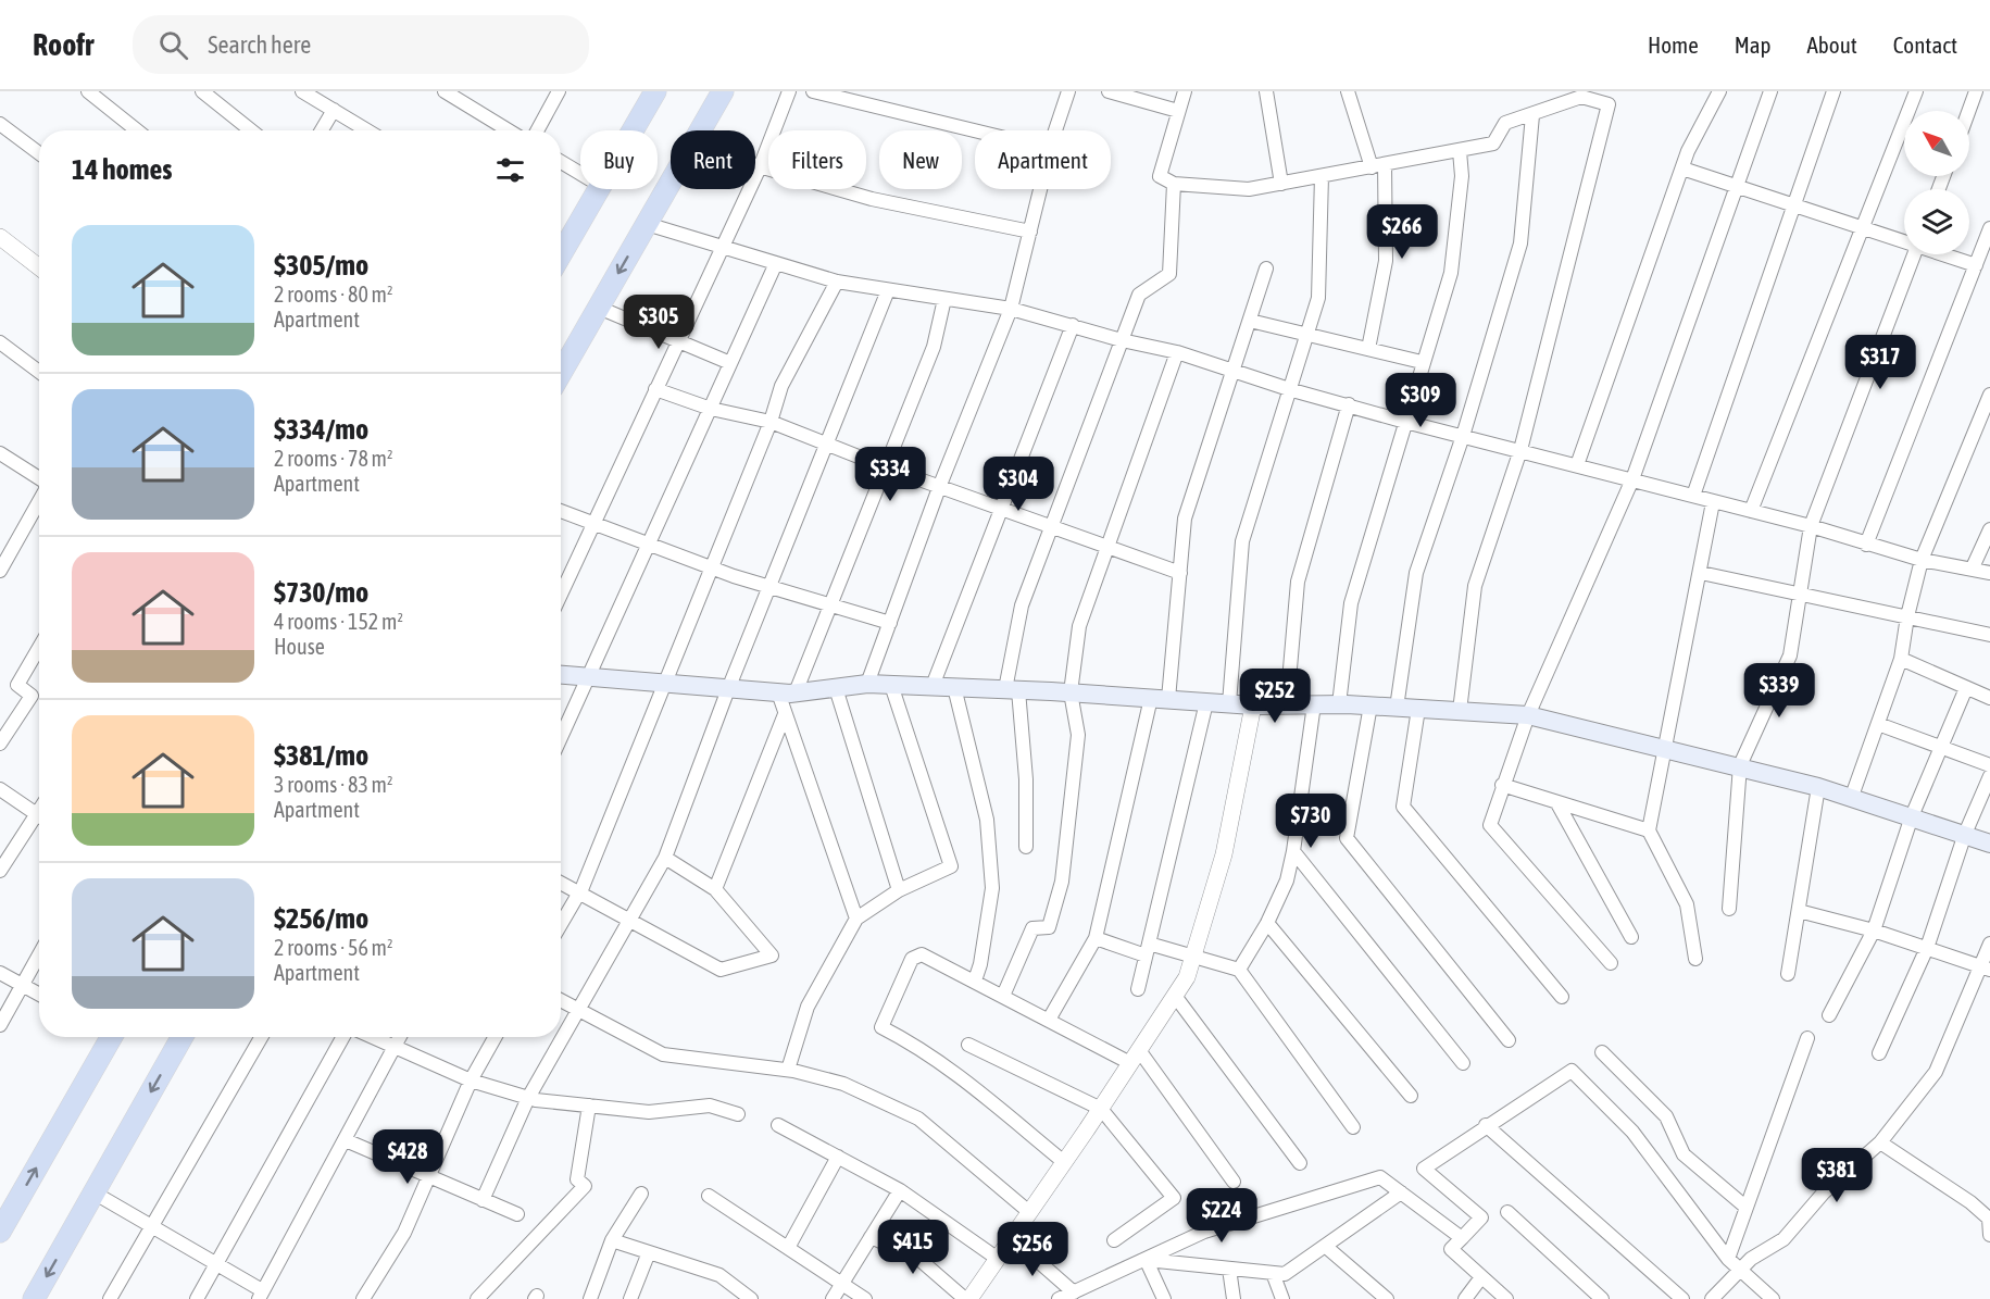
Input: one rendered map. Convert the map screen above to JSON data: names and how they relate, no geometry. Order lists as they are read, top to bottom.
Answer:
{
  "north": "top left",
  "page": {
    "header": "Roofr",
    "search": "Search here",
    "nav": [
      "Home",
      "Map",
      "About",
      "Contact"
    ],
    "chip": [
      "Buy",
      "Rent",
      "Filters",
      "New",
      "Apartment"
    ],
    "heading": "14 homes",
    "price": [
      "$266",
      "$305",
      "$317",
      "$309",
      "$334",
      "$304",
      "$339",
      "$252",
      "$730",
      "$428",
      "$381",
      "$224",
      "$415",
      "$256"
    ],
    "list": [
      {
        "name": "$305/mo",
        "note": "2 rooms · 80 m² · Apartment"
      },
      {
        "name": "$334/mo",
        "note": "2 rooms · 78 m² · Apartment"
      },
      {
        "name": "$730/mo",
        "note": "4 rooms · 152 m² · House"
      },
      {
        "name": "$381/mo",
        "note": "3 rooms · 83 m² · Apartment"
      },
      {
        "name": "$256/mo",
        "note": "2 rooms · 56 m² · Apartment"
      }
    ]
  }
}
